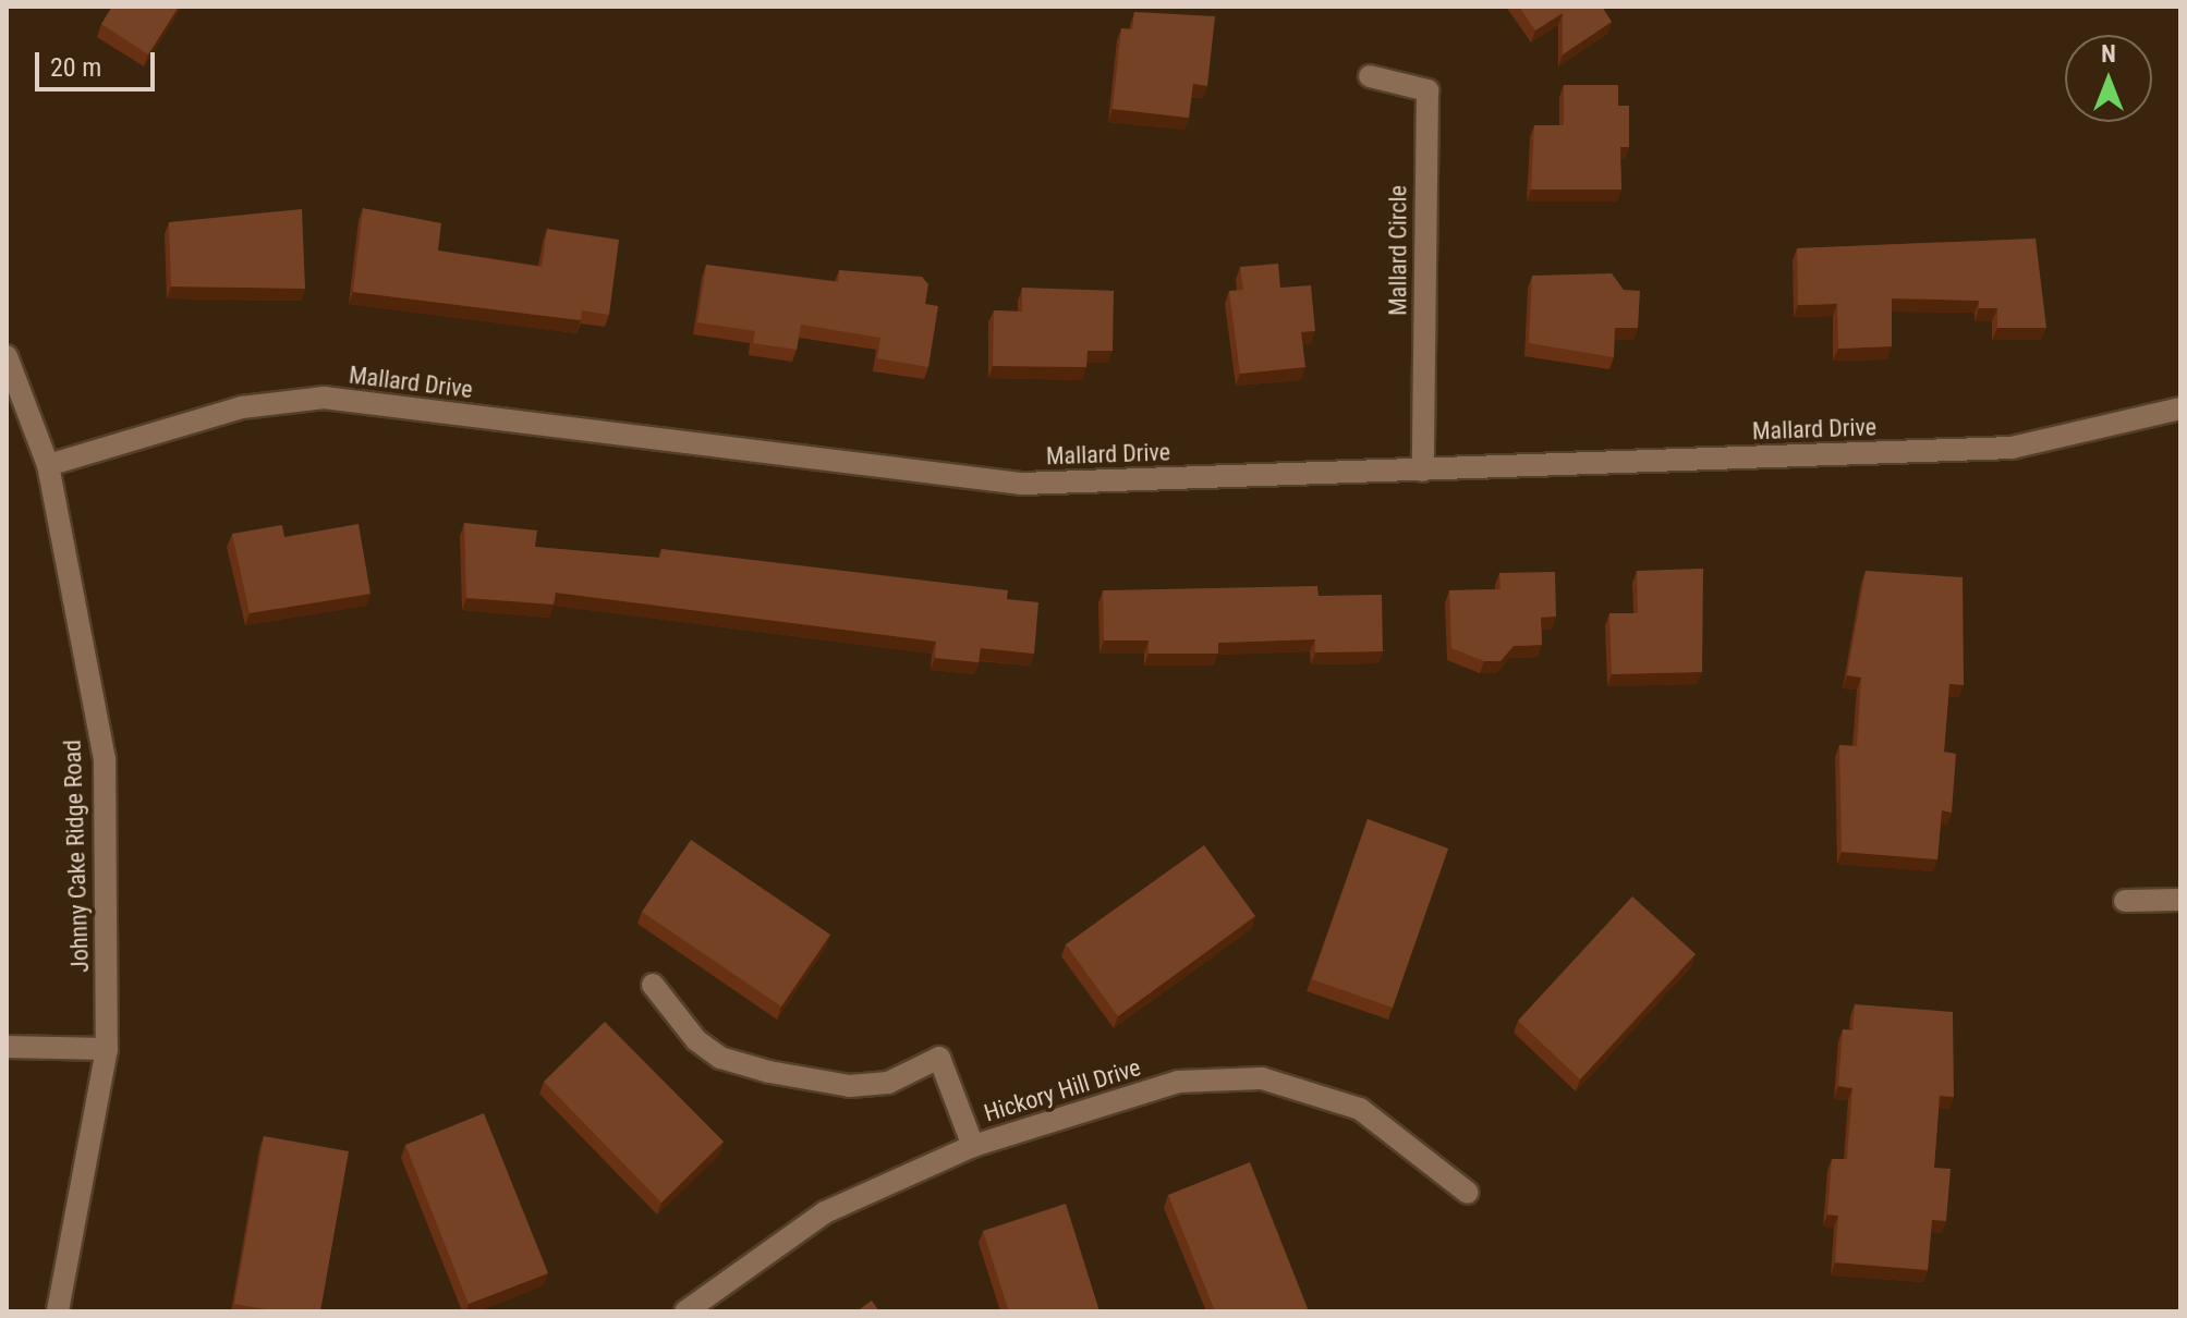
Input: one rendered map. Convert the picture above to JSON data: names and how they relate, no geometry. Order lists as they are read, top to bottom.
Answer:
{
  "streets": {
    "street": [
      "Mallard Circle",
      "Mallard Drive",
      "Johnny Cake Ridge Road",
      "Hickory Hill Drive"
    ]
  },
  "crossings": [
    ["Mallard Circle", "Mallard Drive"],
    ["Mallard Drive", "Johnny Cake Ridge Road"]
  ],
  "scale_bar": "20 m",
  "north": "top"
}
